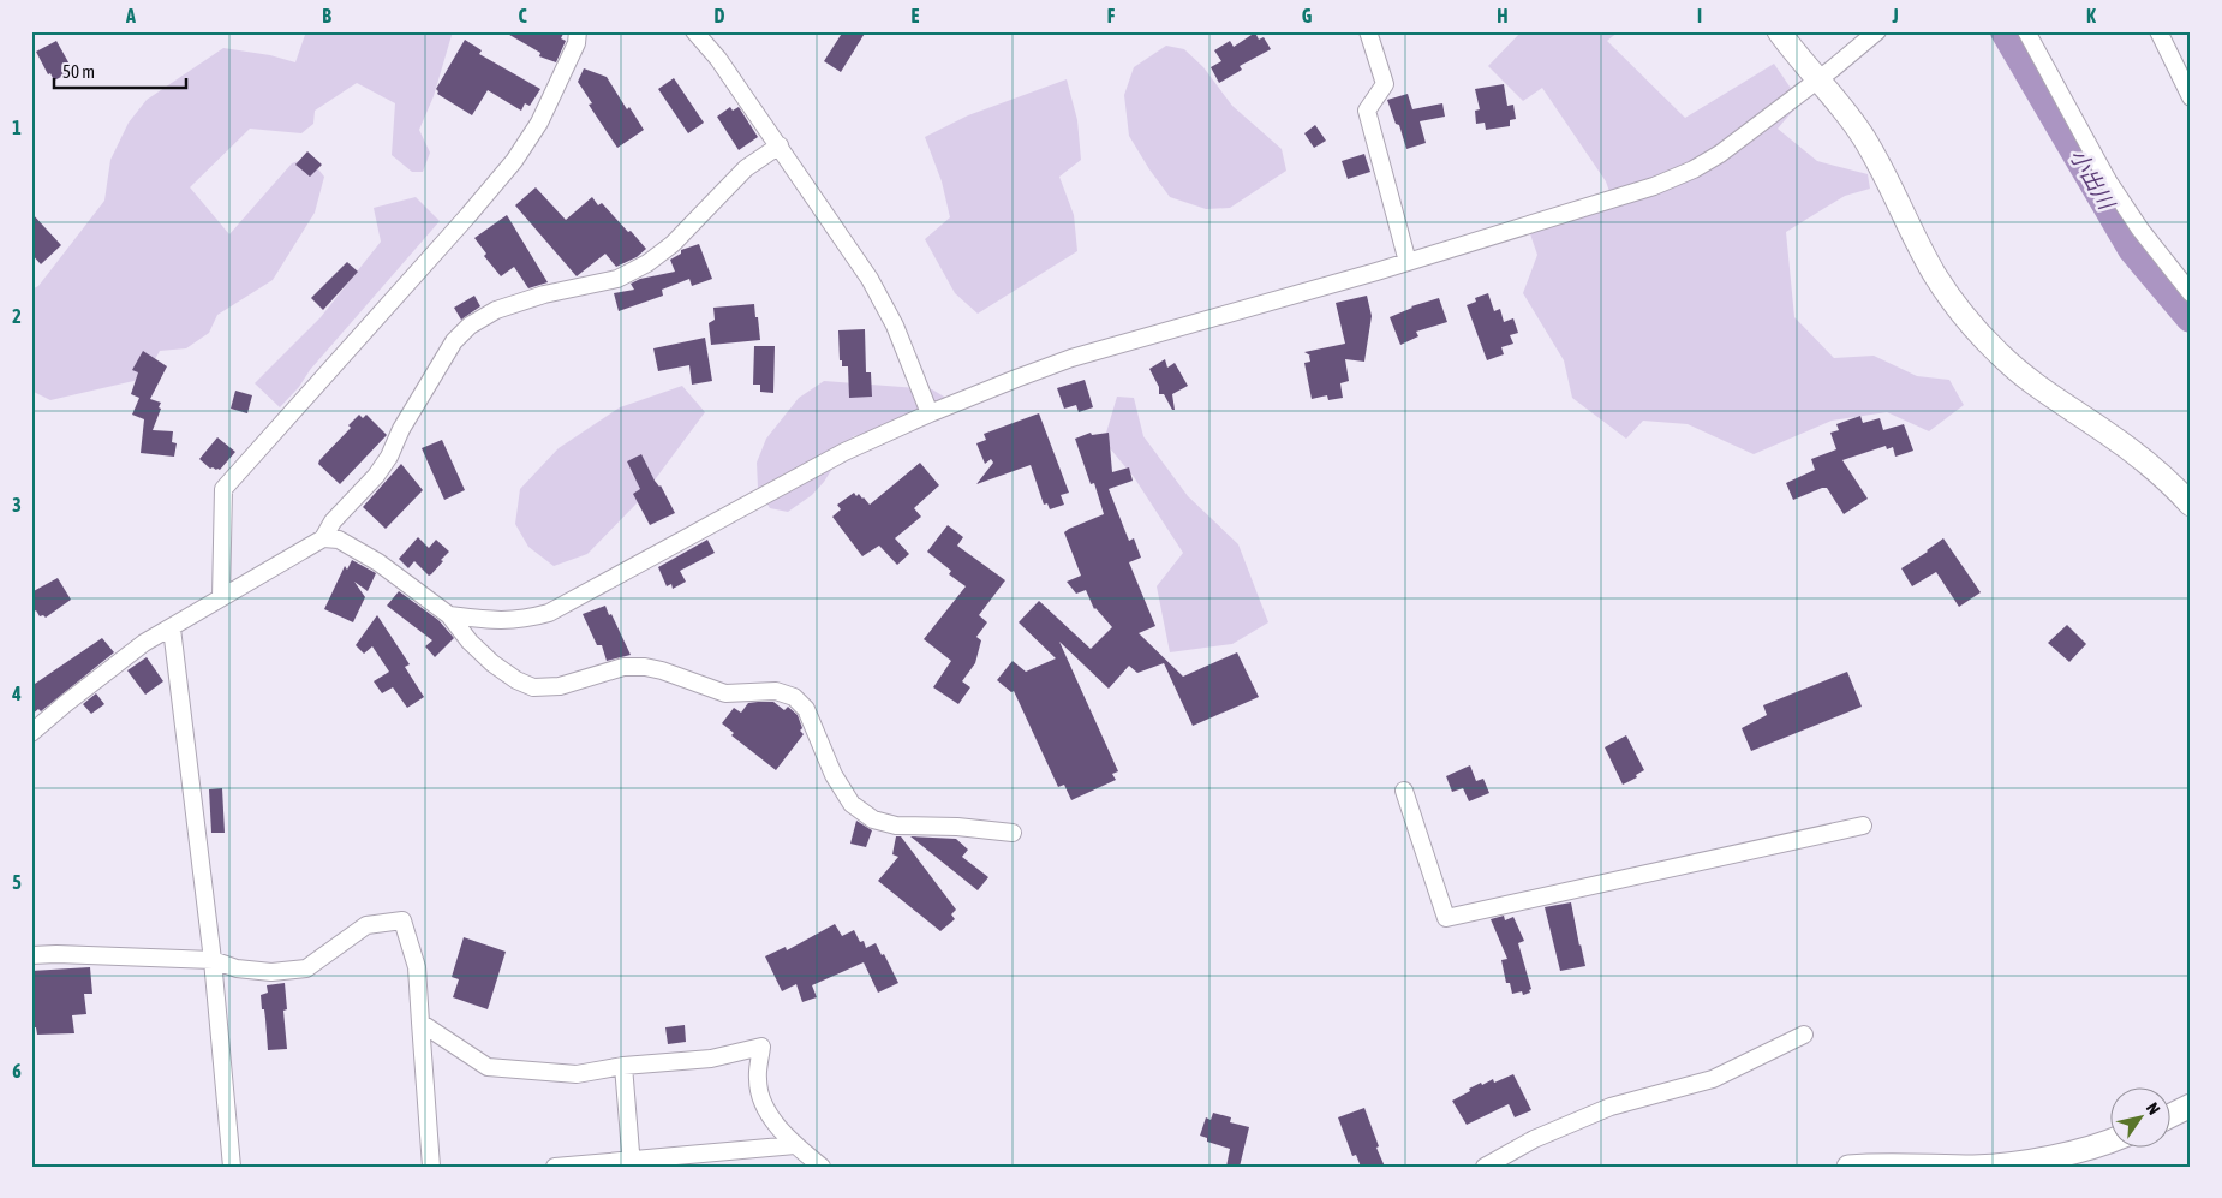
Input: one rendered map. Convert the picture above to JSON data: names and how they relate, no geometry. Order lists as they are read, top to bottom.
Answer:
{
  "water": ["小出川"],
  "scale_bar": "50 m",
  "north": "top right",
  "grid": {
    "columns": [
      "A",
      "B",
      "C",
      "D",
      "E",
      "F",
      "G",
      "H",
      "I",
      "J",
      "K"
    ],
    "rows": [
      "1",
      "2",
      "3",
      "4",
      "5",
      "6"
    ]
  }
}
